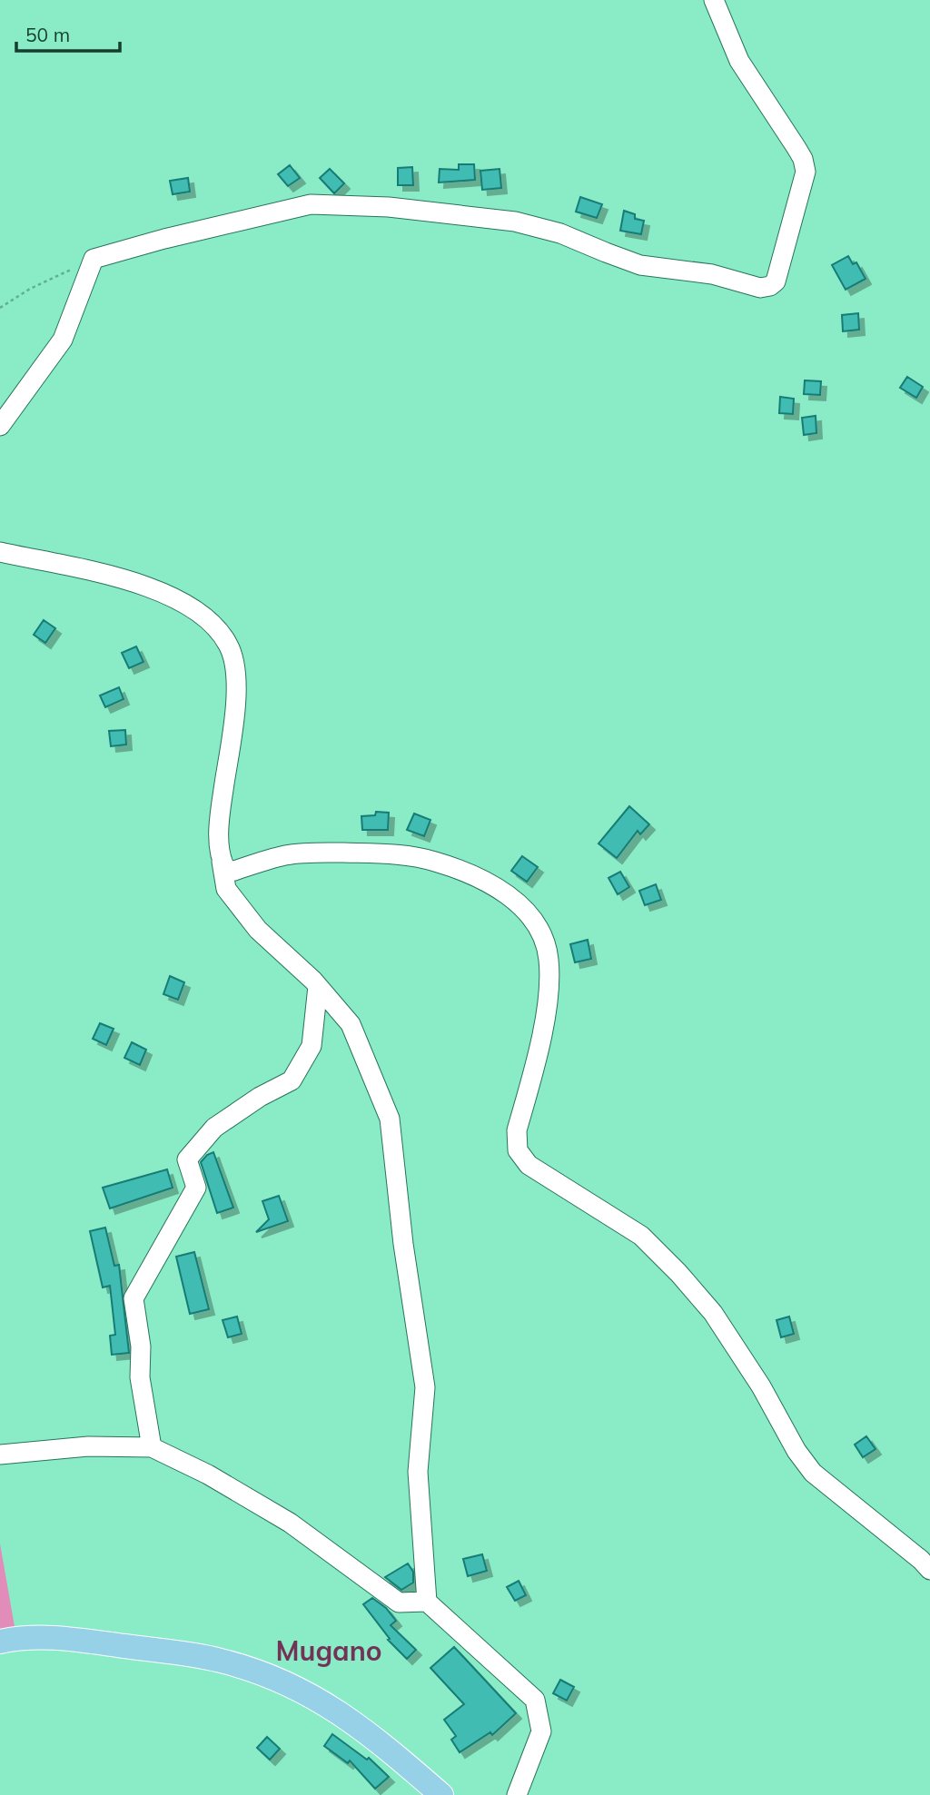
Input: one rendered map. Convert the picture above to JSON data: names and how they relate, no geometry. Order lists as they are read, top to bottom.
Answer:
{
  "districts": ["Mugano"],
  "scale_bar": "50 m"
}
